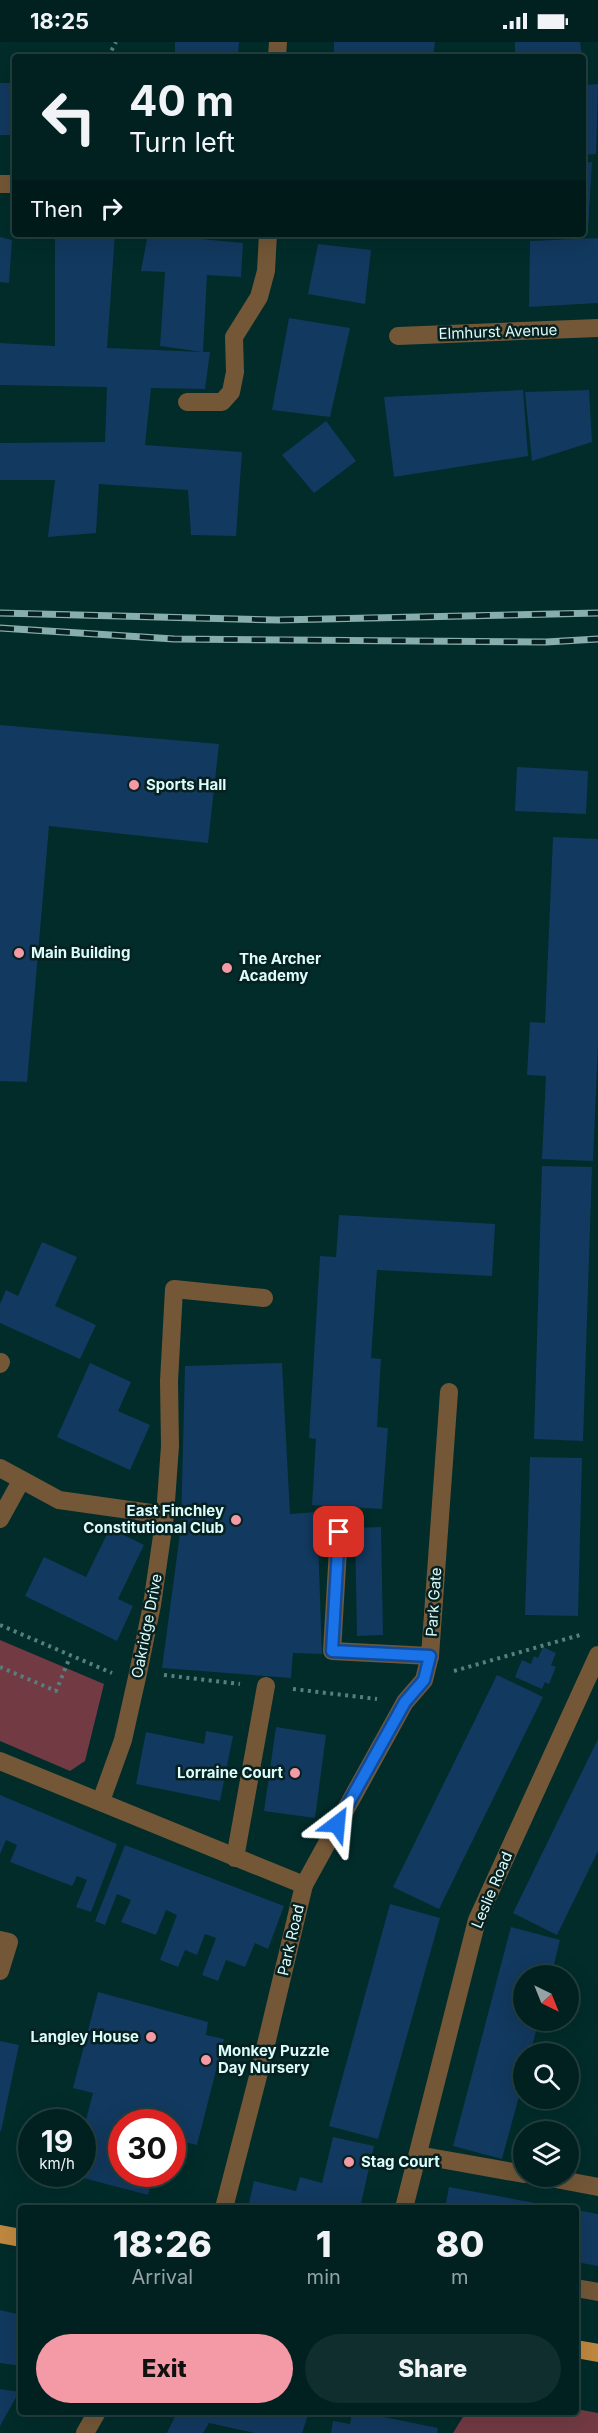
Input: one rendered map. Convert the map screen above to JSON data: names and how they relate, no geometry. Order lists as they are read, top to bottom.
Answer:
{
  "streets": {
    "street": [
      "Elmhurst Avenue",
      "Park Gate",
      "Oakridge Drive",
      "Leslie Road",
      "Park Road"
    ]
  },
  "crossings": [
    ["Park Gate", "Park Road"],
    ["Oakridge Drive", "Park Road"]
  ],
  "places": [
    "Sports Hall",
    "Main Building",
    "The Archer Academy",
    "East Finchley Constitutional Club",
    "Lorraine Court",
    "Langley House",
    "Monkey Puzzle Day Nursery",
    "Stag Court"
  ],
  "north": "bottom right",
  "page": {
    "status": "18:25",
    "turn": ["40 m", "Turn left"],
    "then": "Then",
    "speed": "19 km/h",
    "limit": "30",
    "eta": [
      "18:26",
      "Arrival",
      "1",
      "min",
      "80",
      "m"
    ],
    "buttons": ["Exit", "Share"]
  }
}
